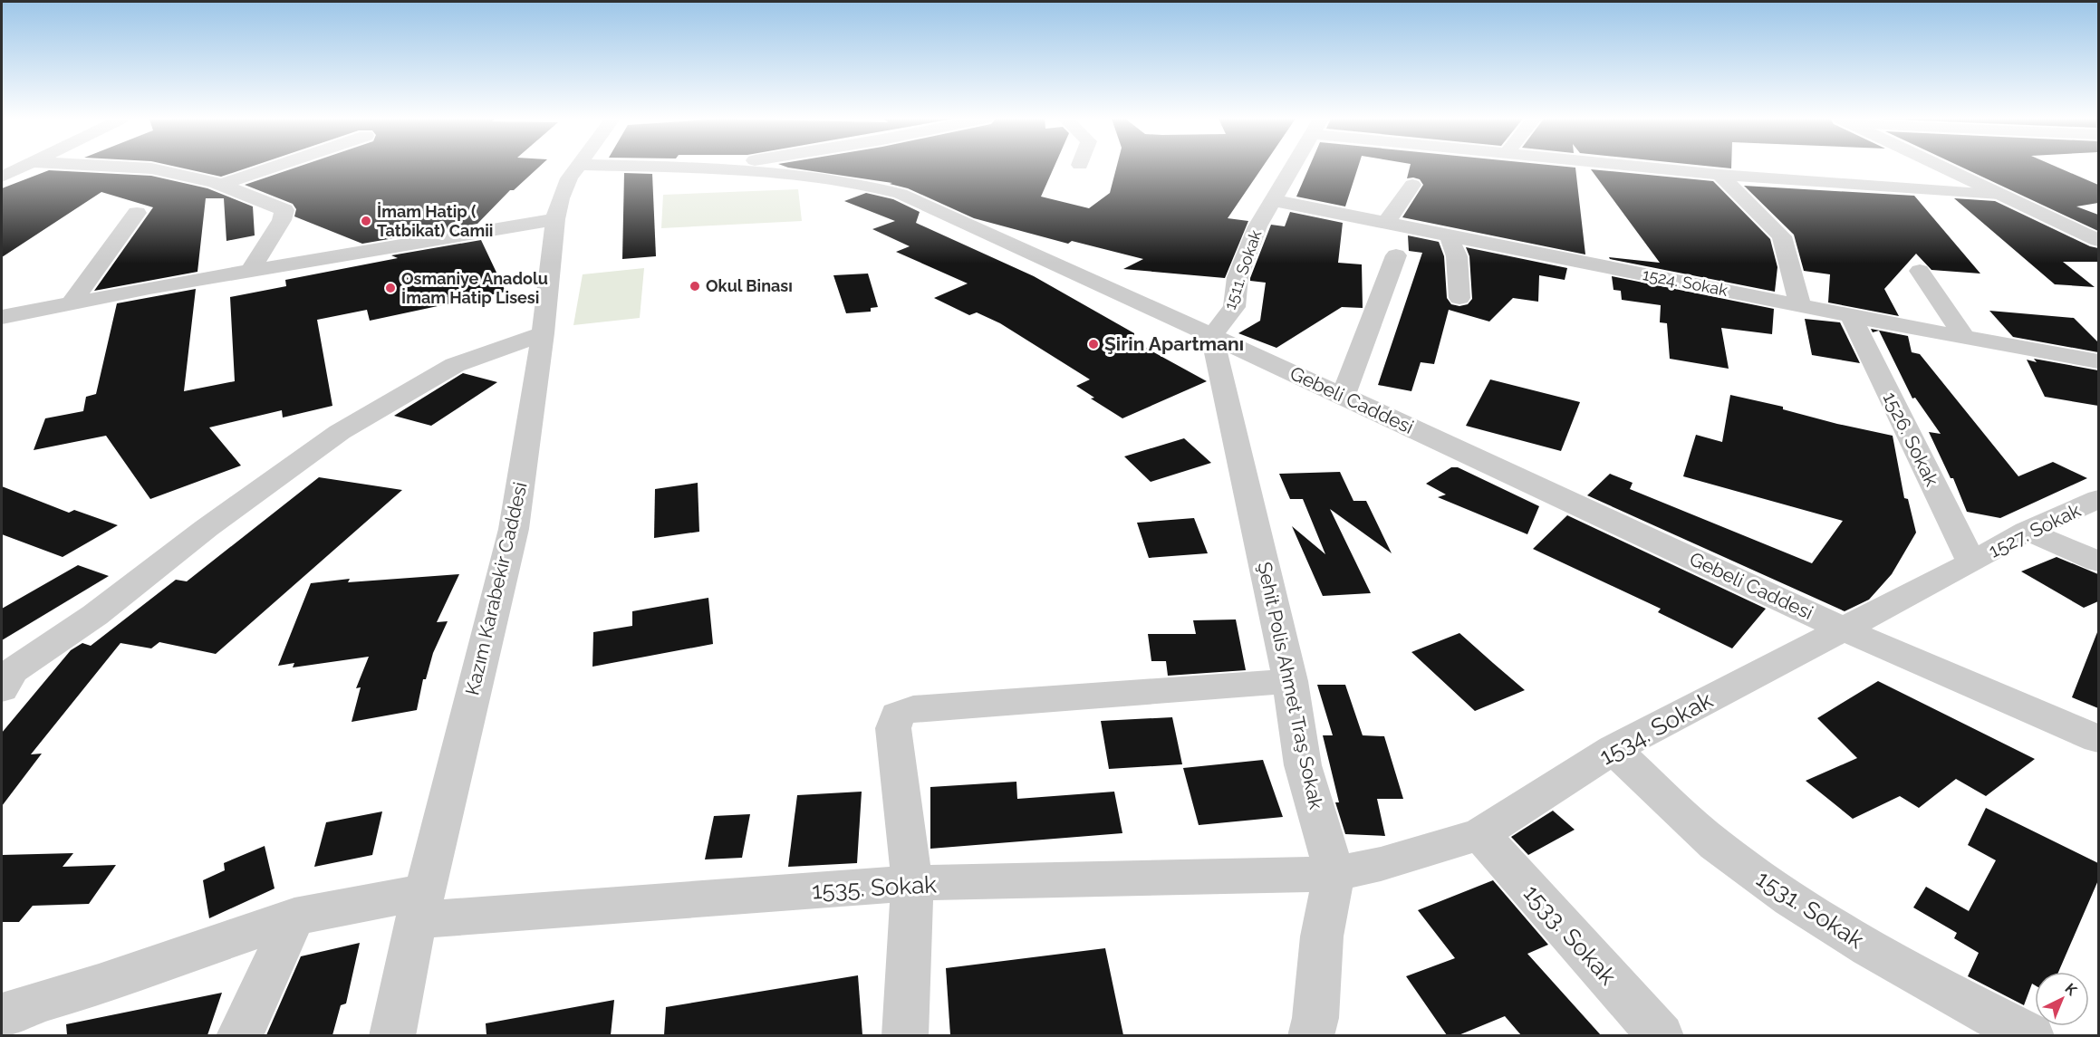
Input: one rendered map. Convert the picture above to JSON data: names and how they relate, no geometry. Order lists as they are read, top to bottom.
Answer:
{
  "streets": {
    "street": [
      "1511. Sokak",
      "1524. Sokak",
      "Gebeli Caddesi",
      "1526. Sokak",
      "1527. Sokak",
      "Kazım Karabekir Caddesi",
      "Şehit Polis Ahmet Traş Sokak",
      "1534. Sokak",
      "1535. Sokak",
      "1531. Sokak",
      "1533. Sokak"
    ]
  },
  "crossings": [
    ["1511. Sokak", "1524. Sokak"],
    ["1511. Sokak", "Gebeli Caddesi"],
    ["1511. Sokak", "Şehit Polis Ahmet Traş Sokak"],
    ["1524. Sokak", "1526. Sokak"],
    ["Gebeli Caddesi", "Şehit Polis Ahmet Traş Sokak"],
    ["Gebeli Caddesi", "1534. Sokak"],
    ["1526. Sokak", "1527. Sokak"],
    ["1526. Sokak", "1534. Sokak"],
    ["1527. Sokak", "1534. Sokak"],
    ["Kazım Karabekir Caddesi", "1535. Sokak"],
    ["Şehit Polis Ahmet Traş Sokak", "1534. Sokak"],
    ["Şehit Polis Ahmet Traş Sokak", "1535. Sokak"],
    ["1534. Sokak", "1535. Sokak"],
    ["1534. Sokak", "1531. Sokak"],
    ["1534. Sokak", "1533. Sokak"]
  ],
  "places": [
    "İmam Hatip ( Tatbikat) Camii",
    "Okul Binası",
    "Osmaniye Anadolu İmam Hatip Lisesi",
    "Şirin Apartmanı"
  ],
  "north": "top right"
}
